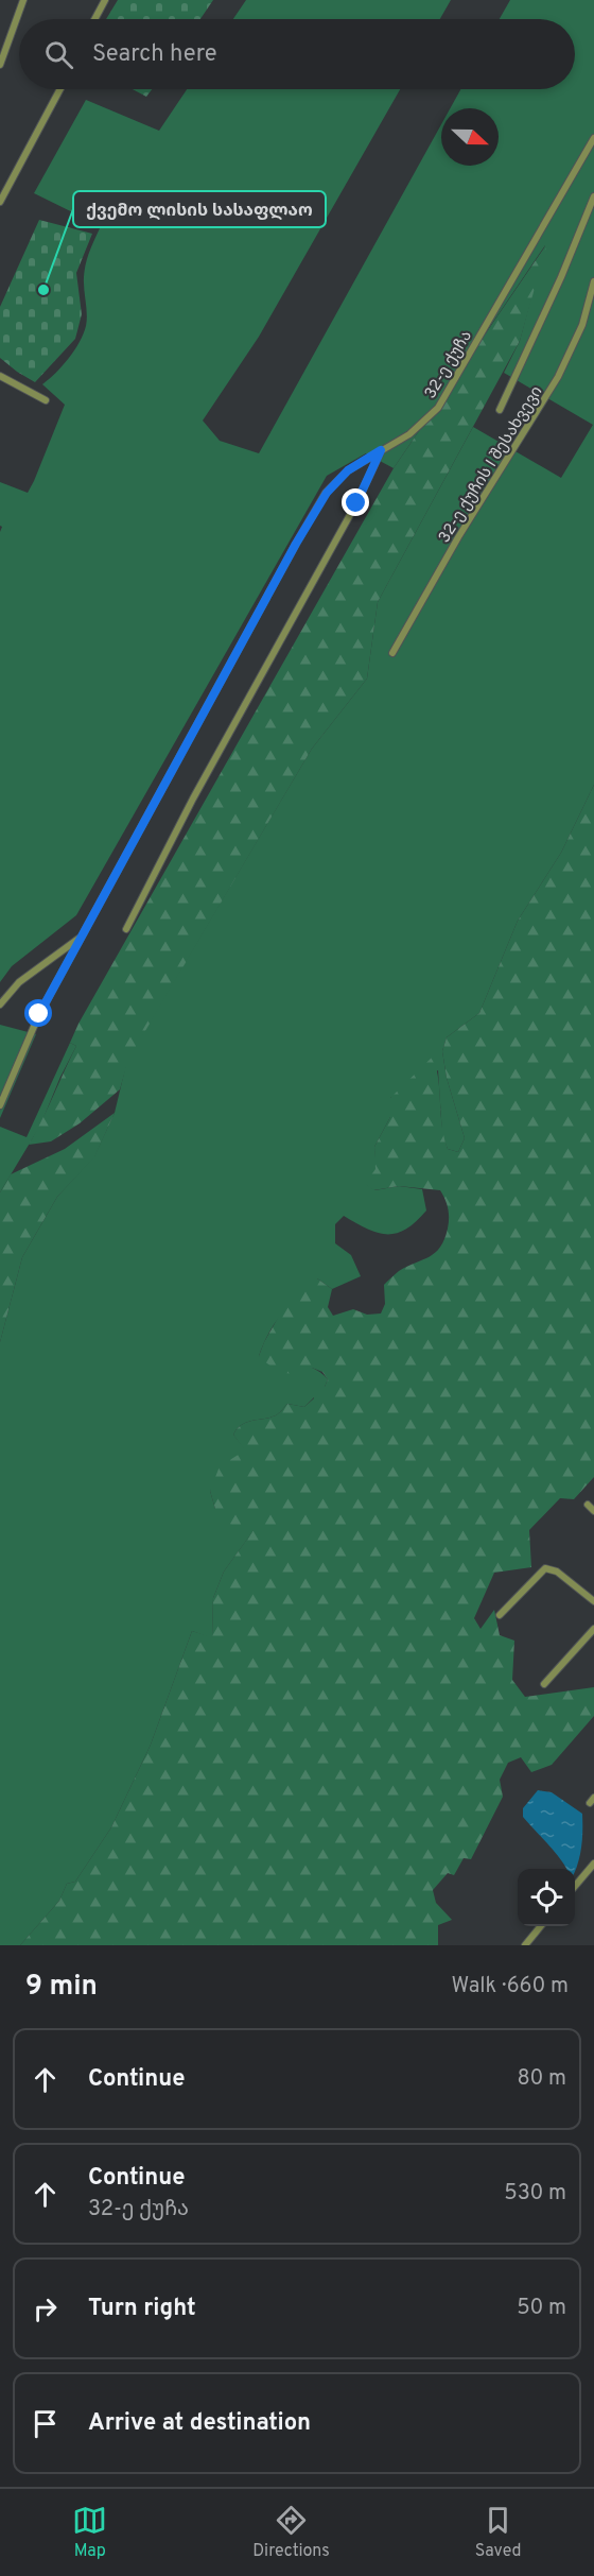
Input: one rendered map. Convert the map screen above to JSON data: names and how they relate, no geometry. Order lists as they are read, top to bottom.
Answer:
{
  "streets": {
    "street": ["32-ე ქუჩა", "32-ე ქუჩის I შესახვევი"]
  },
  "places": ["ქვემო ლისის სასაფლაო"],
  "north": "right",
  "page": {
    "search": "Search here",
    "heading": ["9 min", "Walk · 660 m"],
    "list": [
      ["Continue", "80 m"],
      ["Continue", "32-ე ქუჩა", "530 m"],
      ["Turn right", "50 m"],
      "Arrive at destination"
    ],
    "nav": ["Map", "Directions", "Saved"]
  }
}
